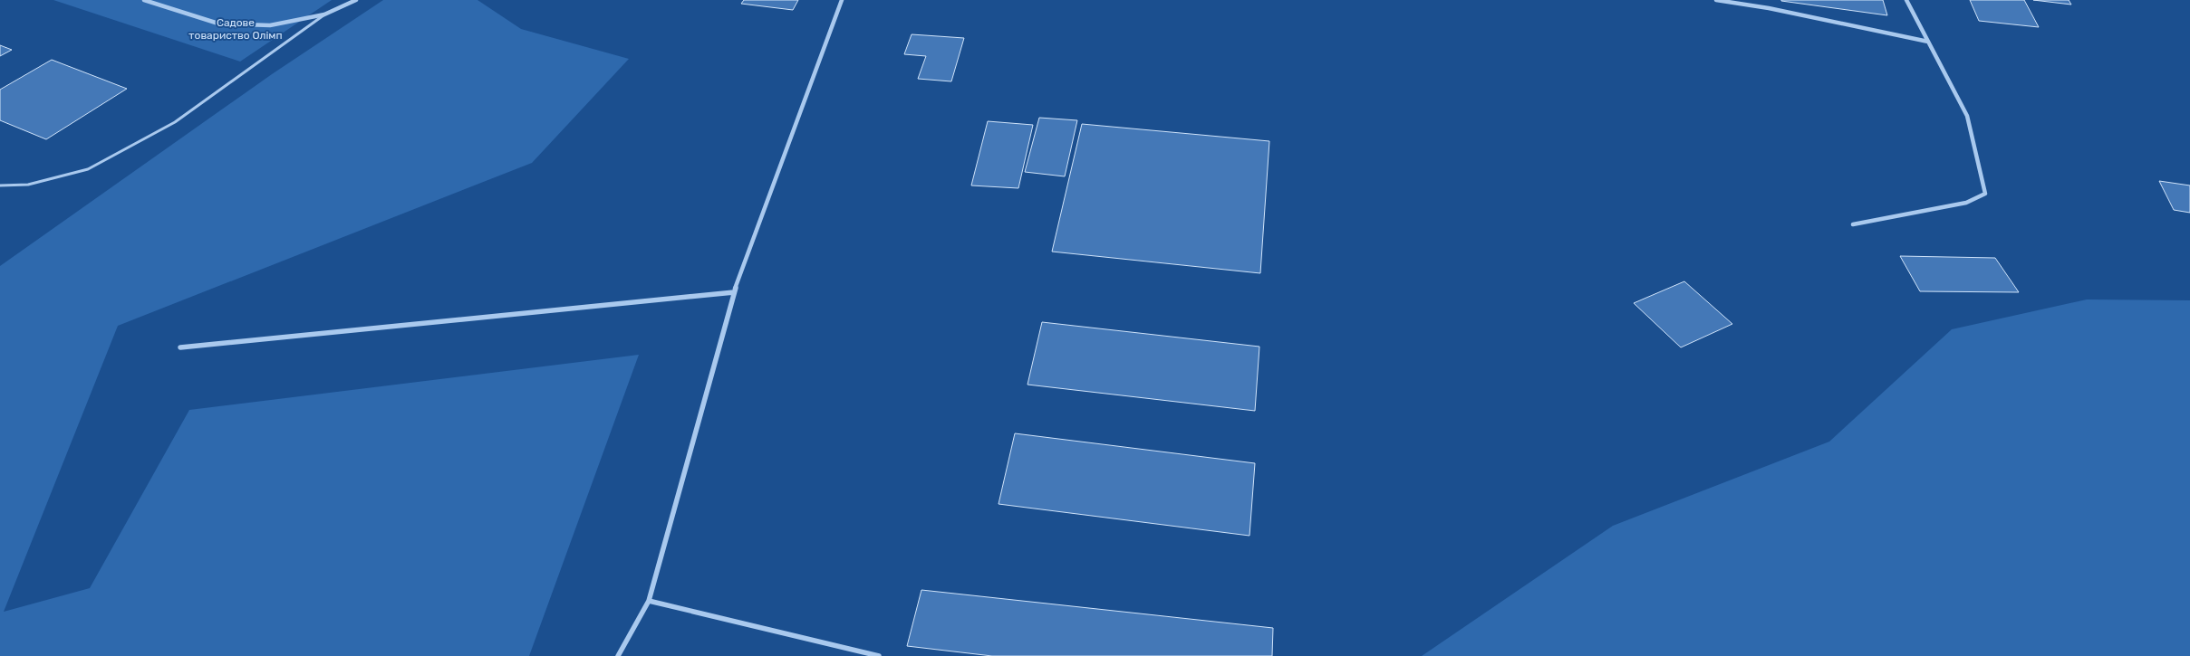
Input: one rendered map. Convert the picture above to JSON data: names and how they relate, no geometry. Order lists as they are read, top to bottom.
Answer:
{
  "parks": ["Садове товариство Олімп"]
}
